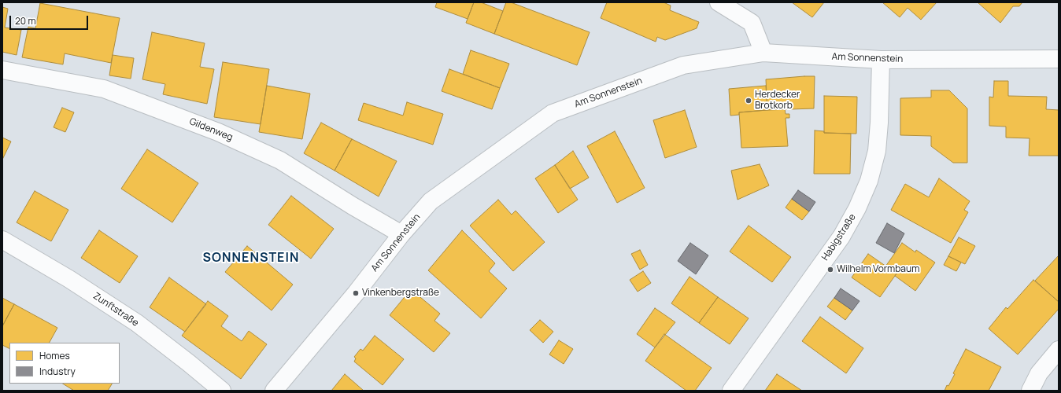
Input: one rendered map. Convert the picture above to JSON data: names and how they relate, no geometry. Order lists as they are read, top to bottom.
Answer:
{
  "streets": {
    "street": [
      "Am Sonnenstein",
      "Gildenweg",
      "Habigstraße",
      "Zunftstraße"
    ]
  },
  "crossings": [
    ["Am Sonnenstein", "Gildenweg"],
    ["Am Sonnenstein", "Habigstraße"]
  ],
  "districts": ["SONNENSTEIN"],
  "places": ["Herdecker Brotkorb", "Wilhelm Vormbaum", "Vinkenbergstraße"],
  "legend": ["Homes", "Industry"],
  "scale_bar": "20 m"
}
